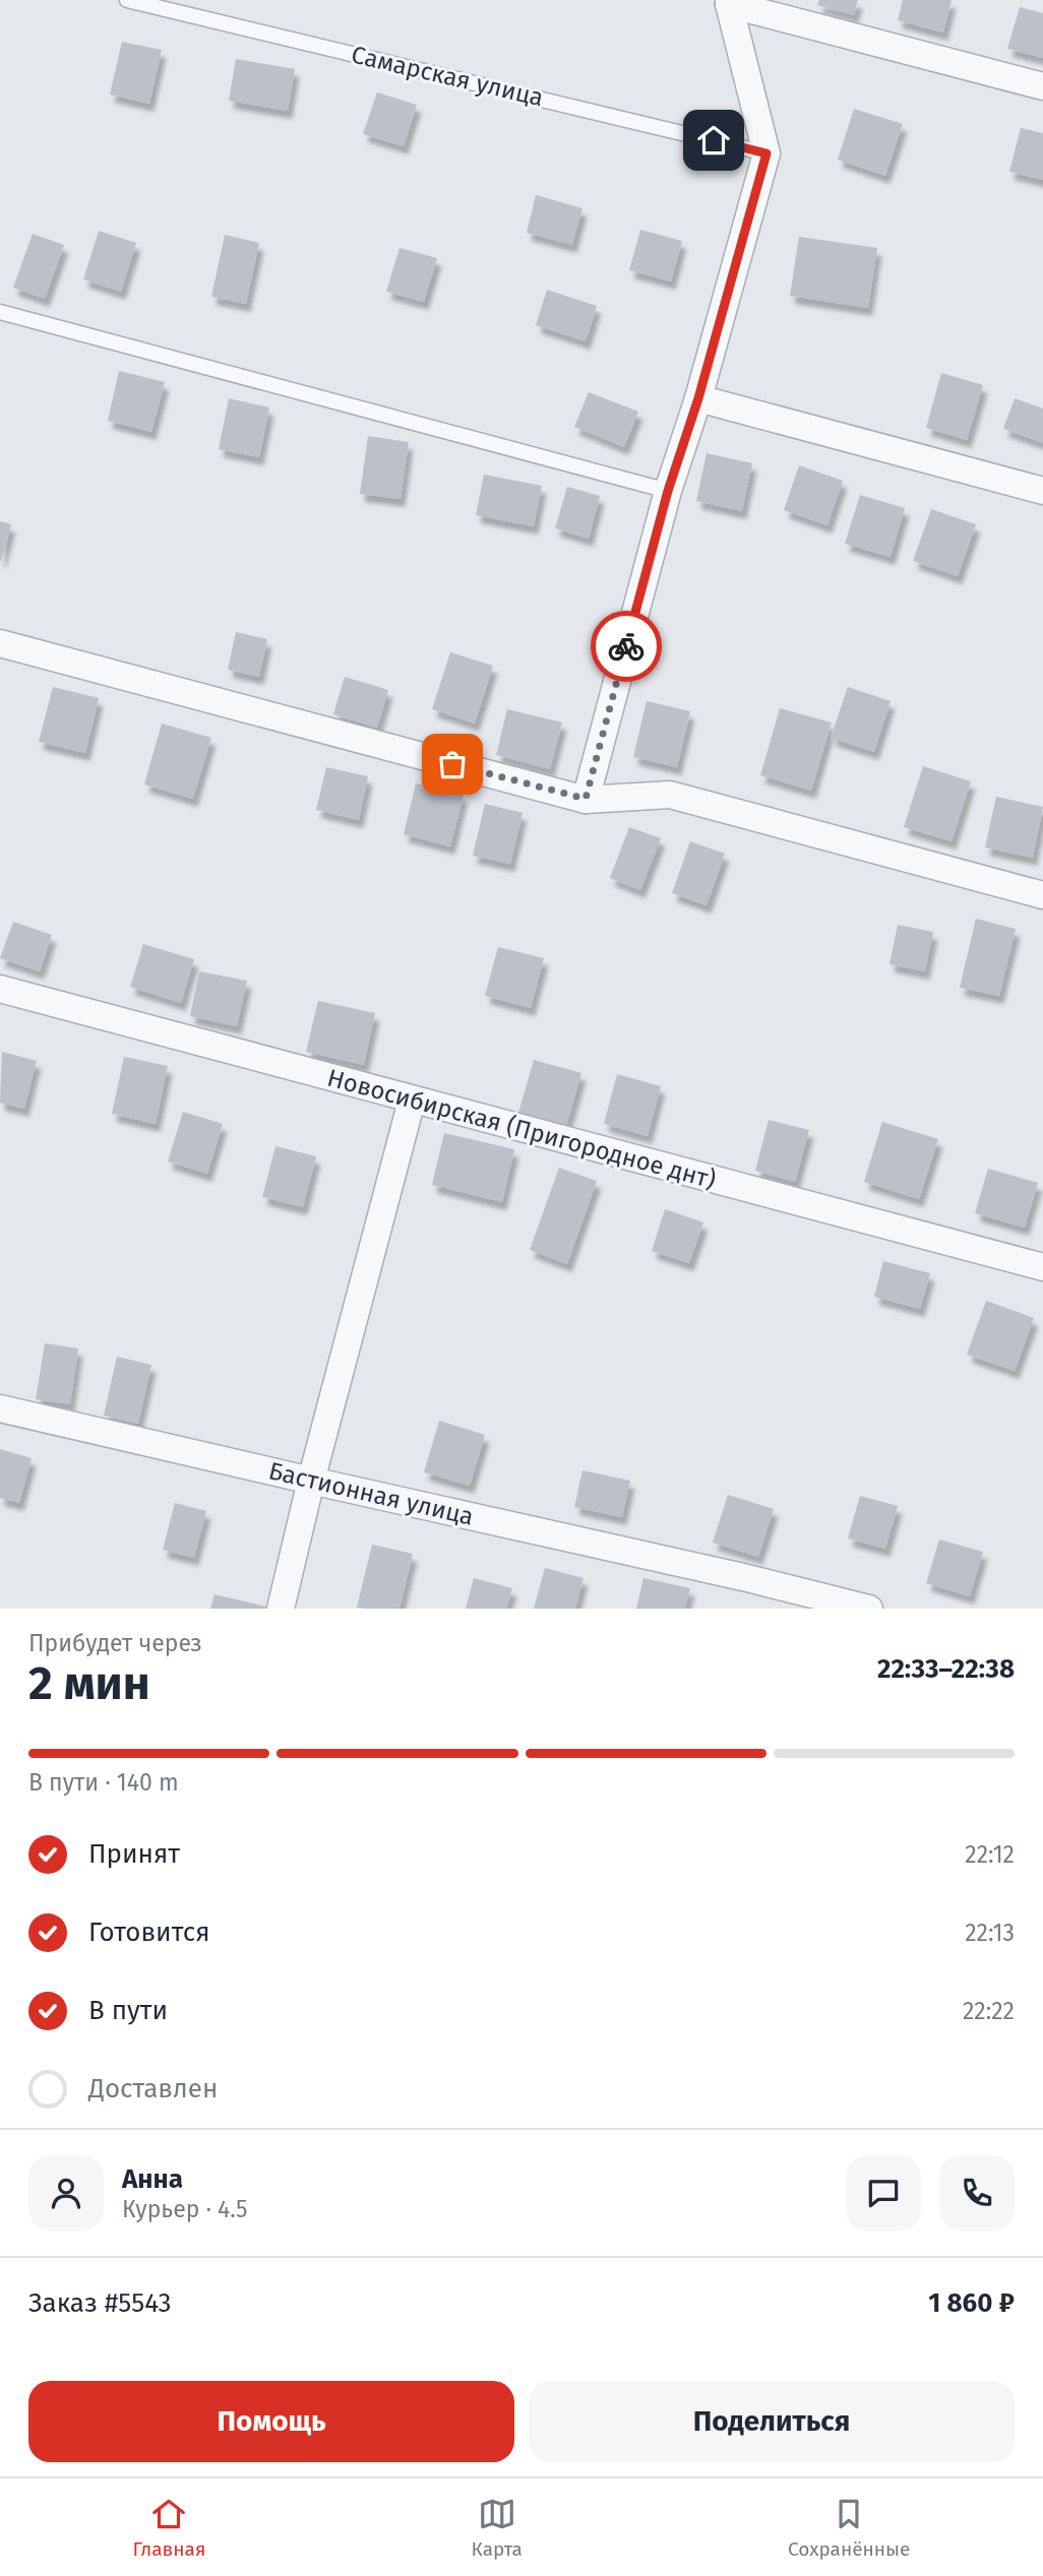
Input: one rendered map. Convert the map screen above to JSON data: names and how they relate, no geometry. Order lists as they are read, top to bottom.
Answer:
{
  "streets": {
    "street": ["Новосибирская (Пригородное днт)", "Бастионная улица"],
    "lane": ["Самарская улица"]
  },
  "page": {
    "heading": ["2 мин", "Прибудет через", "22:33–22:38"],
    "panel": [
      "Анна",
      "Курьер · 4.5",
      "Заказ #5543",
      "1 860 ₽"
    ],
    "bar": "В пути · 140 m",
    "list": [
      ["Принят", "22:12"],
      ["Готовится", "22:13"],
      ["В пути", "22:22"],
      "Доставлен"
    ],
    "buttons": ["Помощь", "Поделиться"],
    "tabs": ["Главная", "Карта", "Сохранённые"]
  }
}
